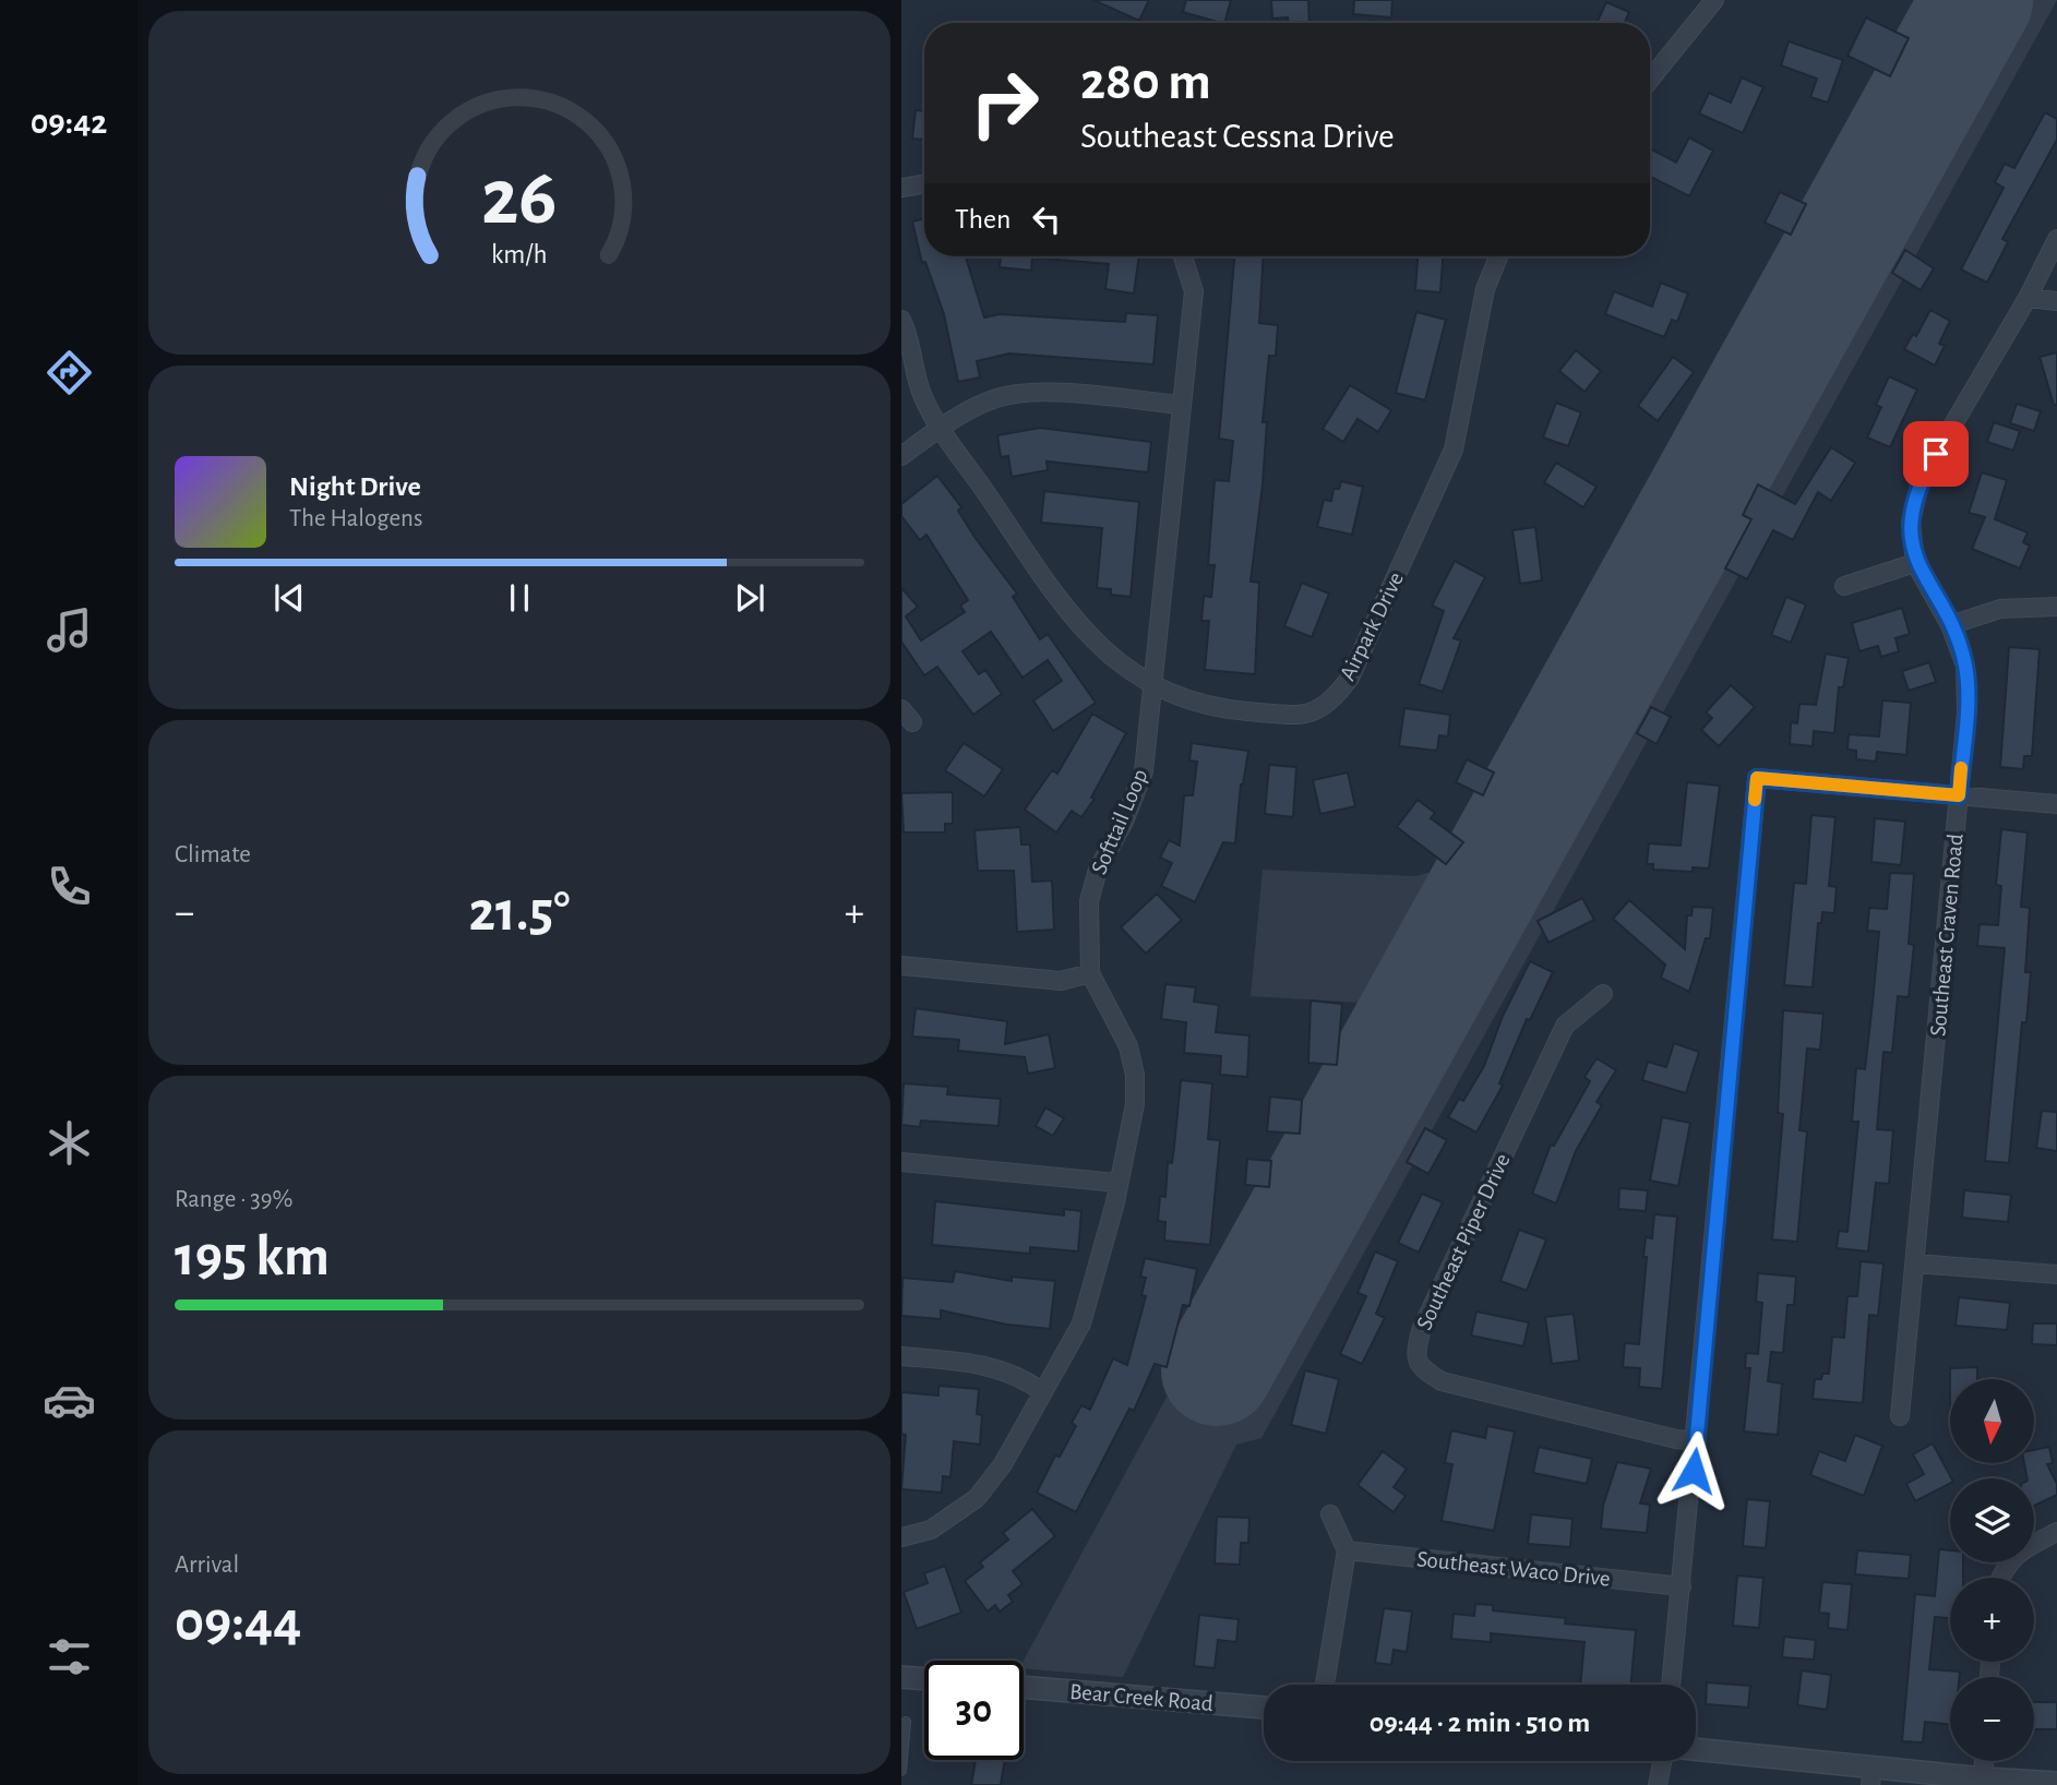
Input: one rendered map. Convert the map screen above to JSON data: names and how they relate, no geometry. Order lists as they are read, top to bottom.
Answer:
{
  "streets": {
    "street": [
      "Airpark Drive",
      "Softtail Loop",
      "Southeast Craven Road",
      "Southeast Piper Drive",
      "Southeast Waco Drive",
      "Bear Creek Road"
    ]
  },
  "crossings": [
    ["Airpark Drive", "Softtail Loop"]
  ],
  "north": "bottom",
  "page": {
    "tabs": "09:42",
    "turn": ["280 m", "Southeast Cessna Drive"],
    "then": "Then",
    "song": ["Night Drive", "The Halogens"],
    "tile": [
      "Climate",
      ["Range · 39%", "195 km"],
      ["Arrival", "09:44"]
    ],
    "heat": ["−", "21.5°", "+"],
    "map_buttons": ["+", "−"],
    "limit": "30",
    "trip": "09:44 · 2 min · 510 m",
    "gauge": ["26", "km/h"]
  }
}
